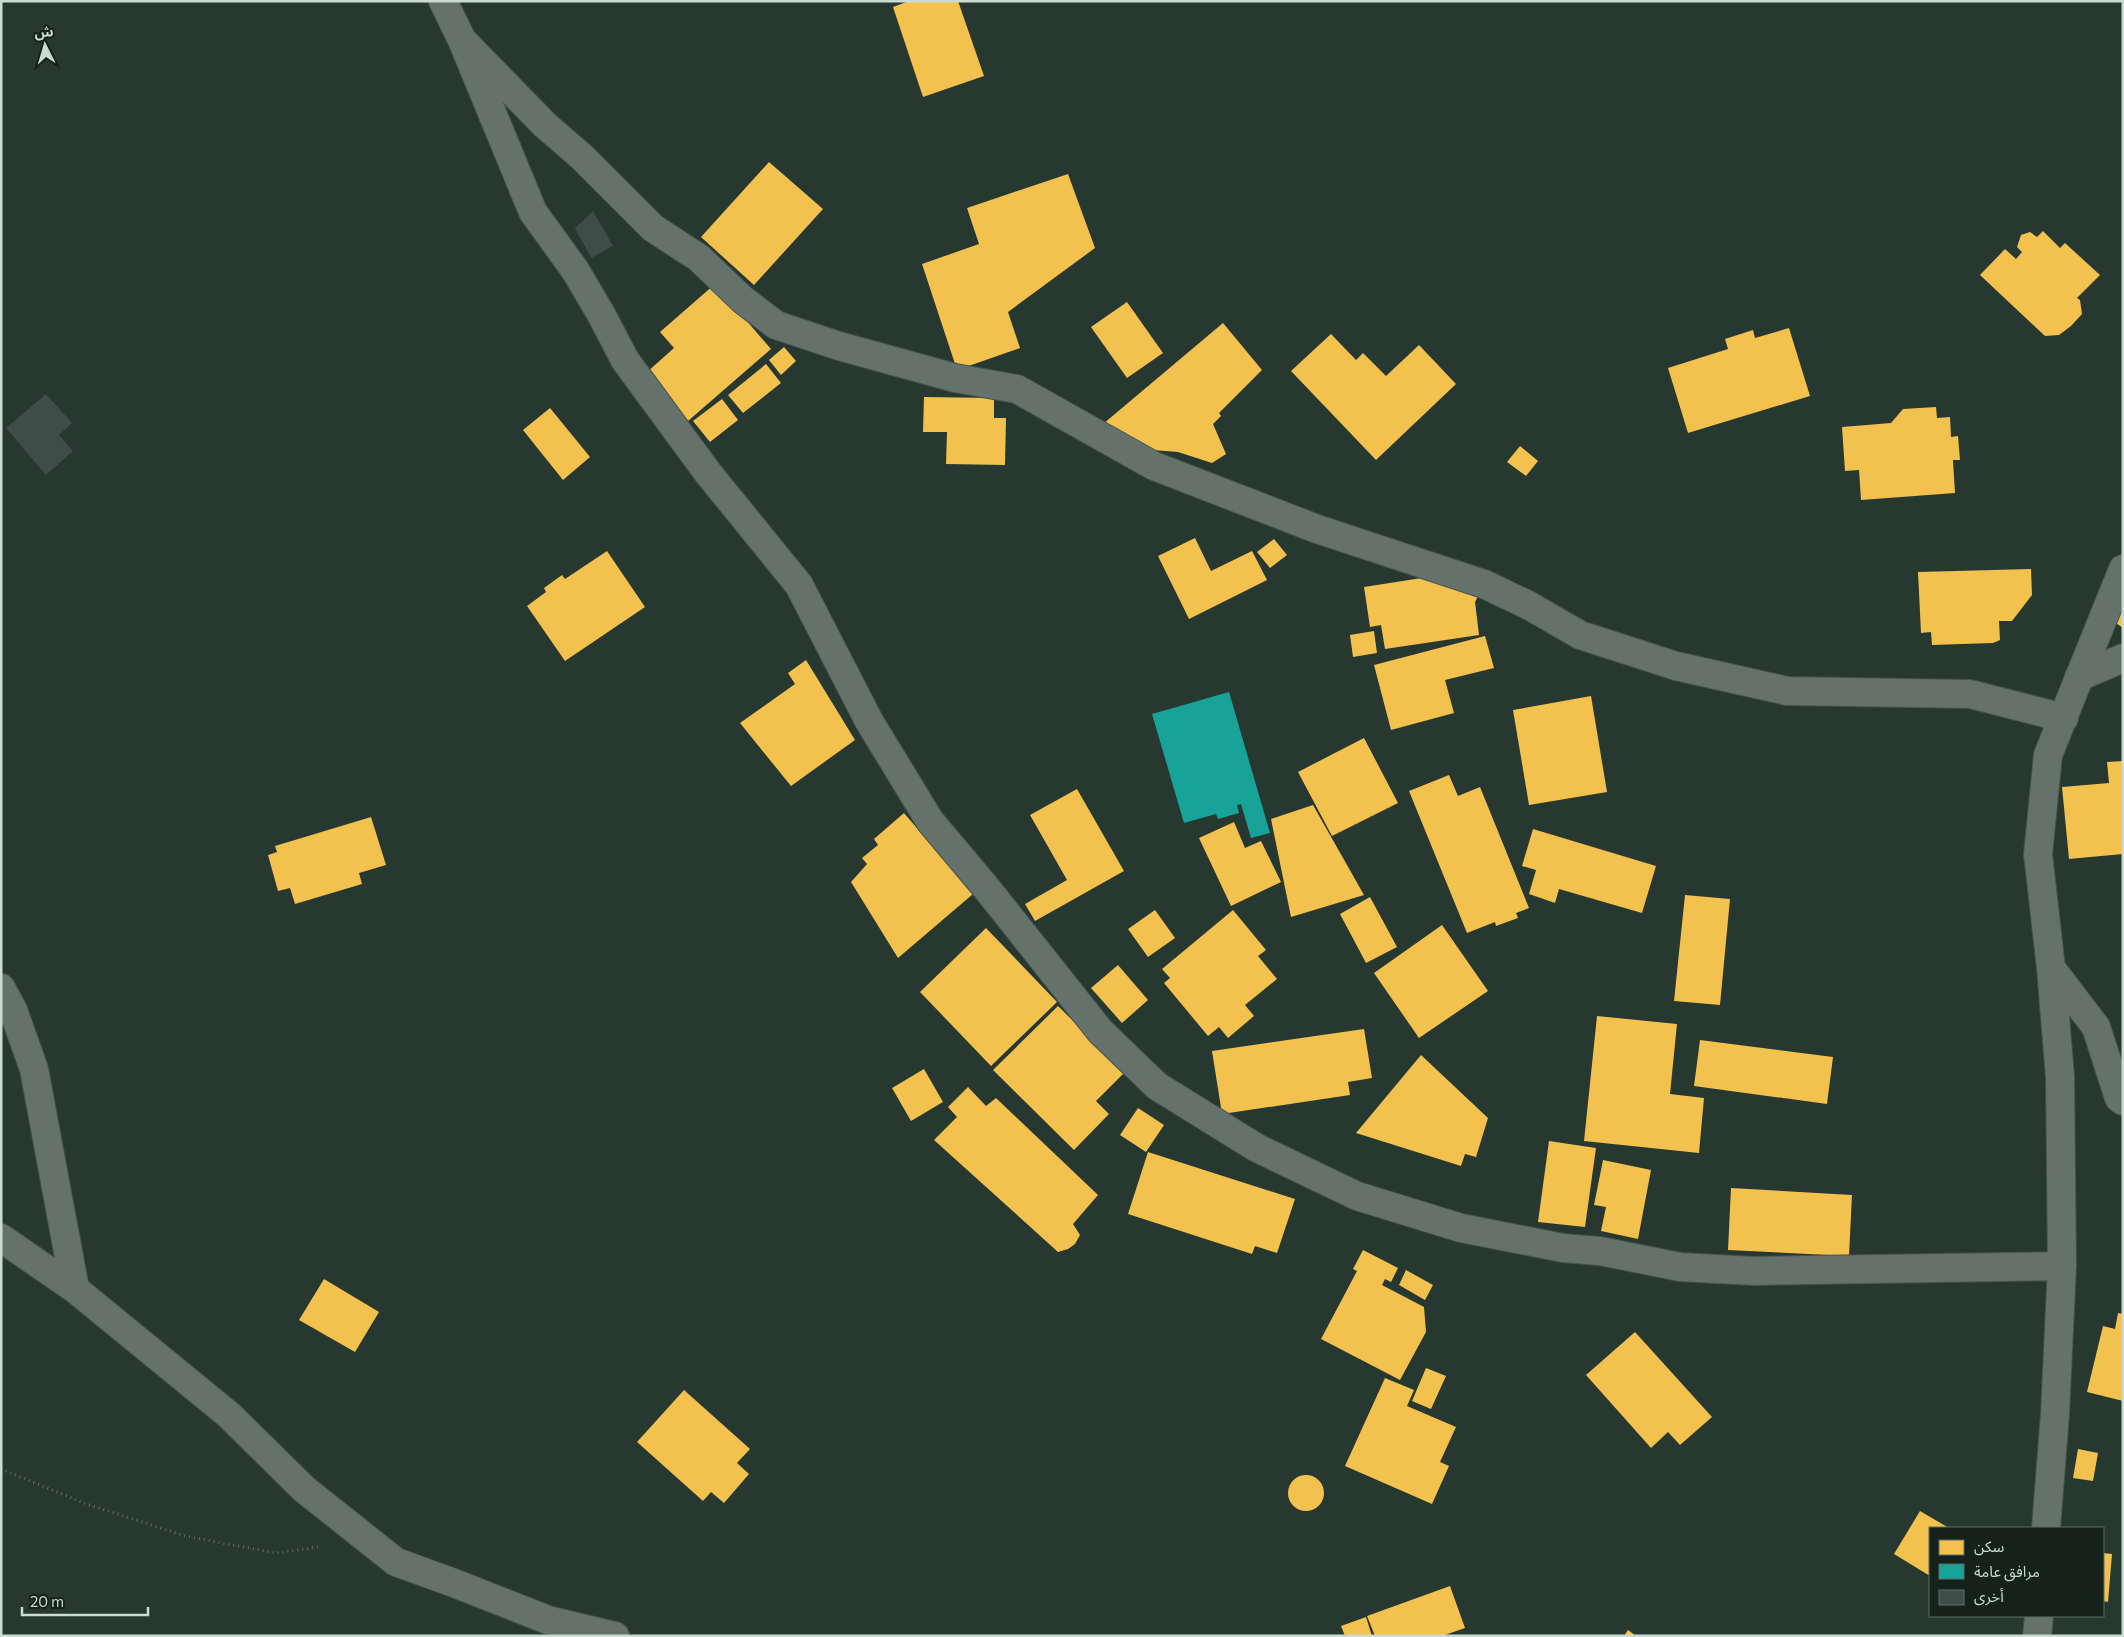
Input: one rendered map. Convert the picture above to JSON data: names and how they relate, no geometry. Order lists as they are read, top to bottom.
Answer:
{
  "legend": ["سكن", "مرافق عامة", "أخرى"],
  "scale_bar": "20 m",
  "north": "top"
}
